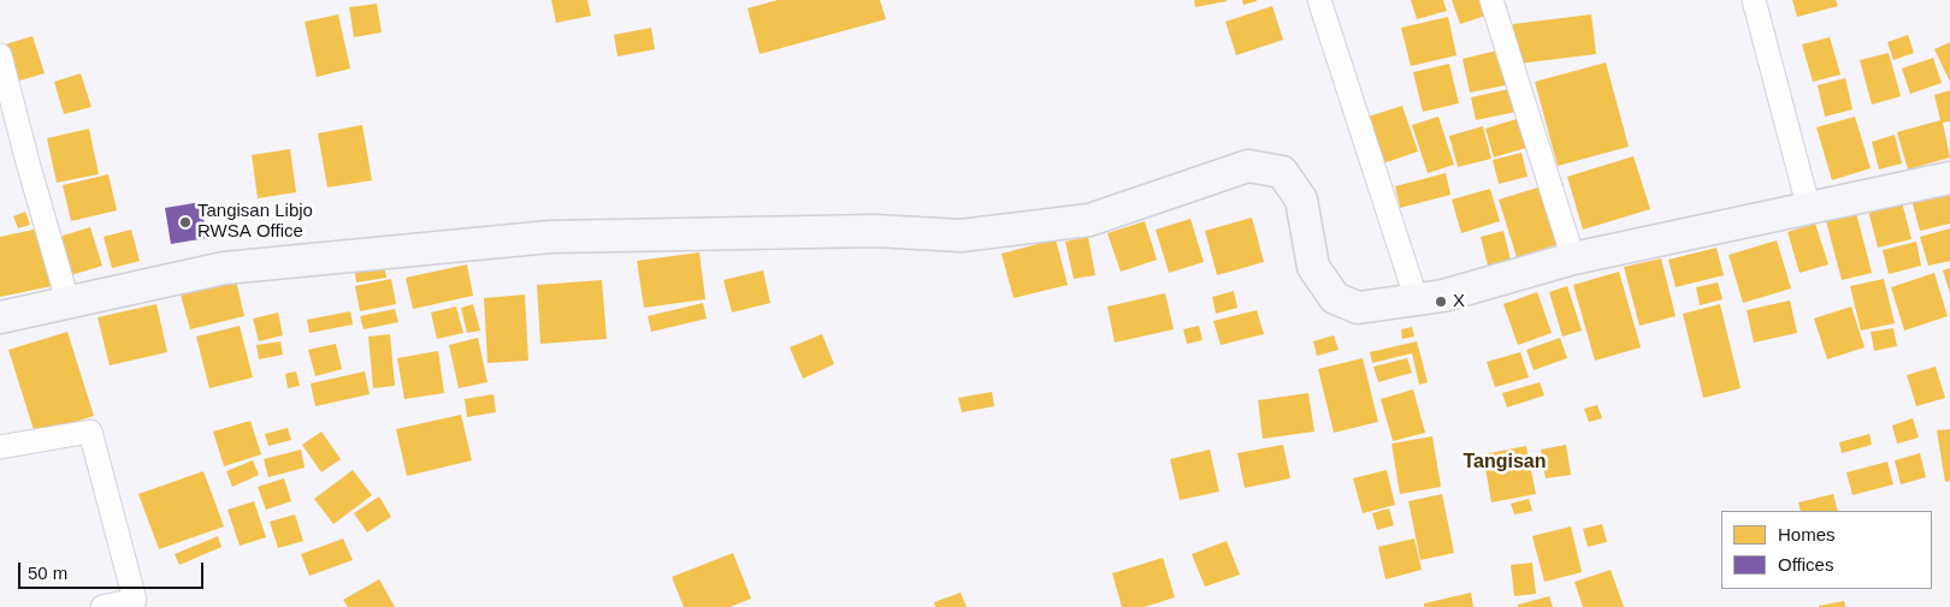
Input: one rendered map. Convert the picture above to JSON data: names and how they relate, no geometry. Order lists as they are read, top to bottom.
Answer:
{
  "districts": ["Tangisan"],
  "places": ["Tangisan Libjo RWSA Office", "X"],
  "legend": ["Homes", "Offices"],
  "scale_bar": "50 m"
}
